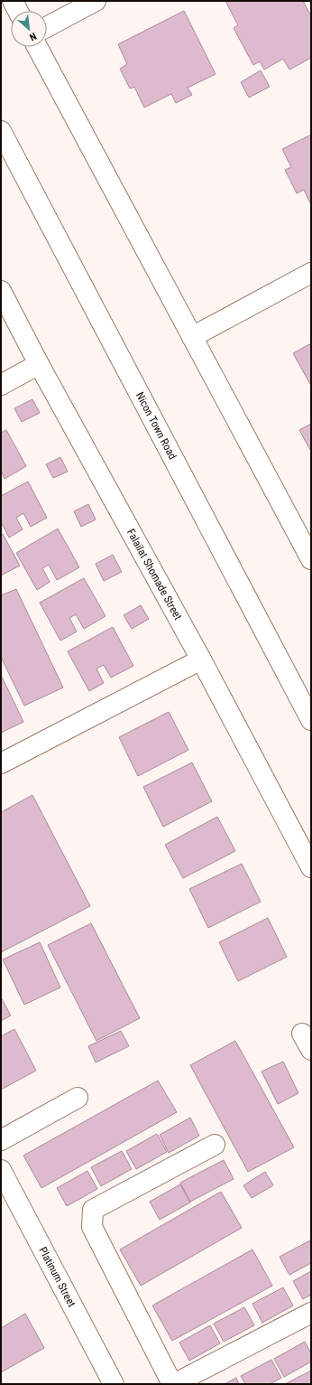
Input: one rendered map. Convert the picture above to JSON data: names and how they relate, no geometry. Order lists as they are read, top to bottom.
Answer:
{
  "streets": {
    "street": ["Nicon Town Road", "Falailat Shomade Street", "Platinum Street"]
  },
  "north": "bottom right"
}
